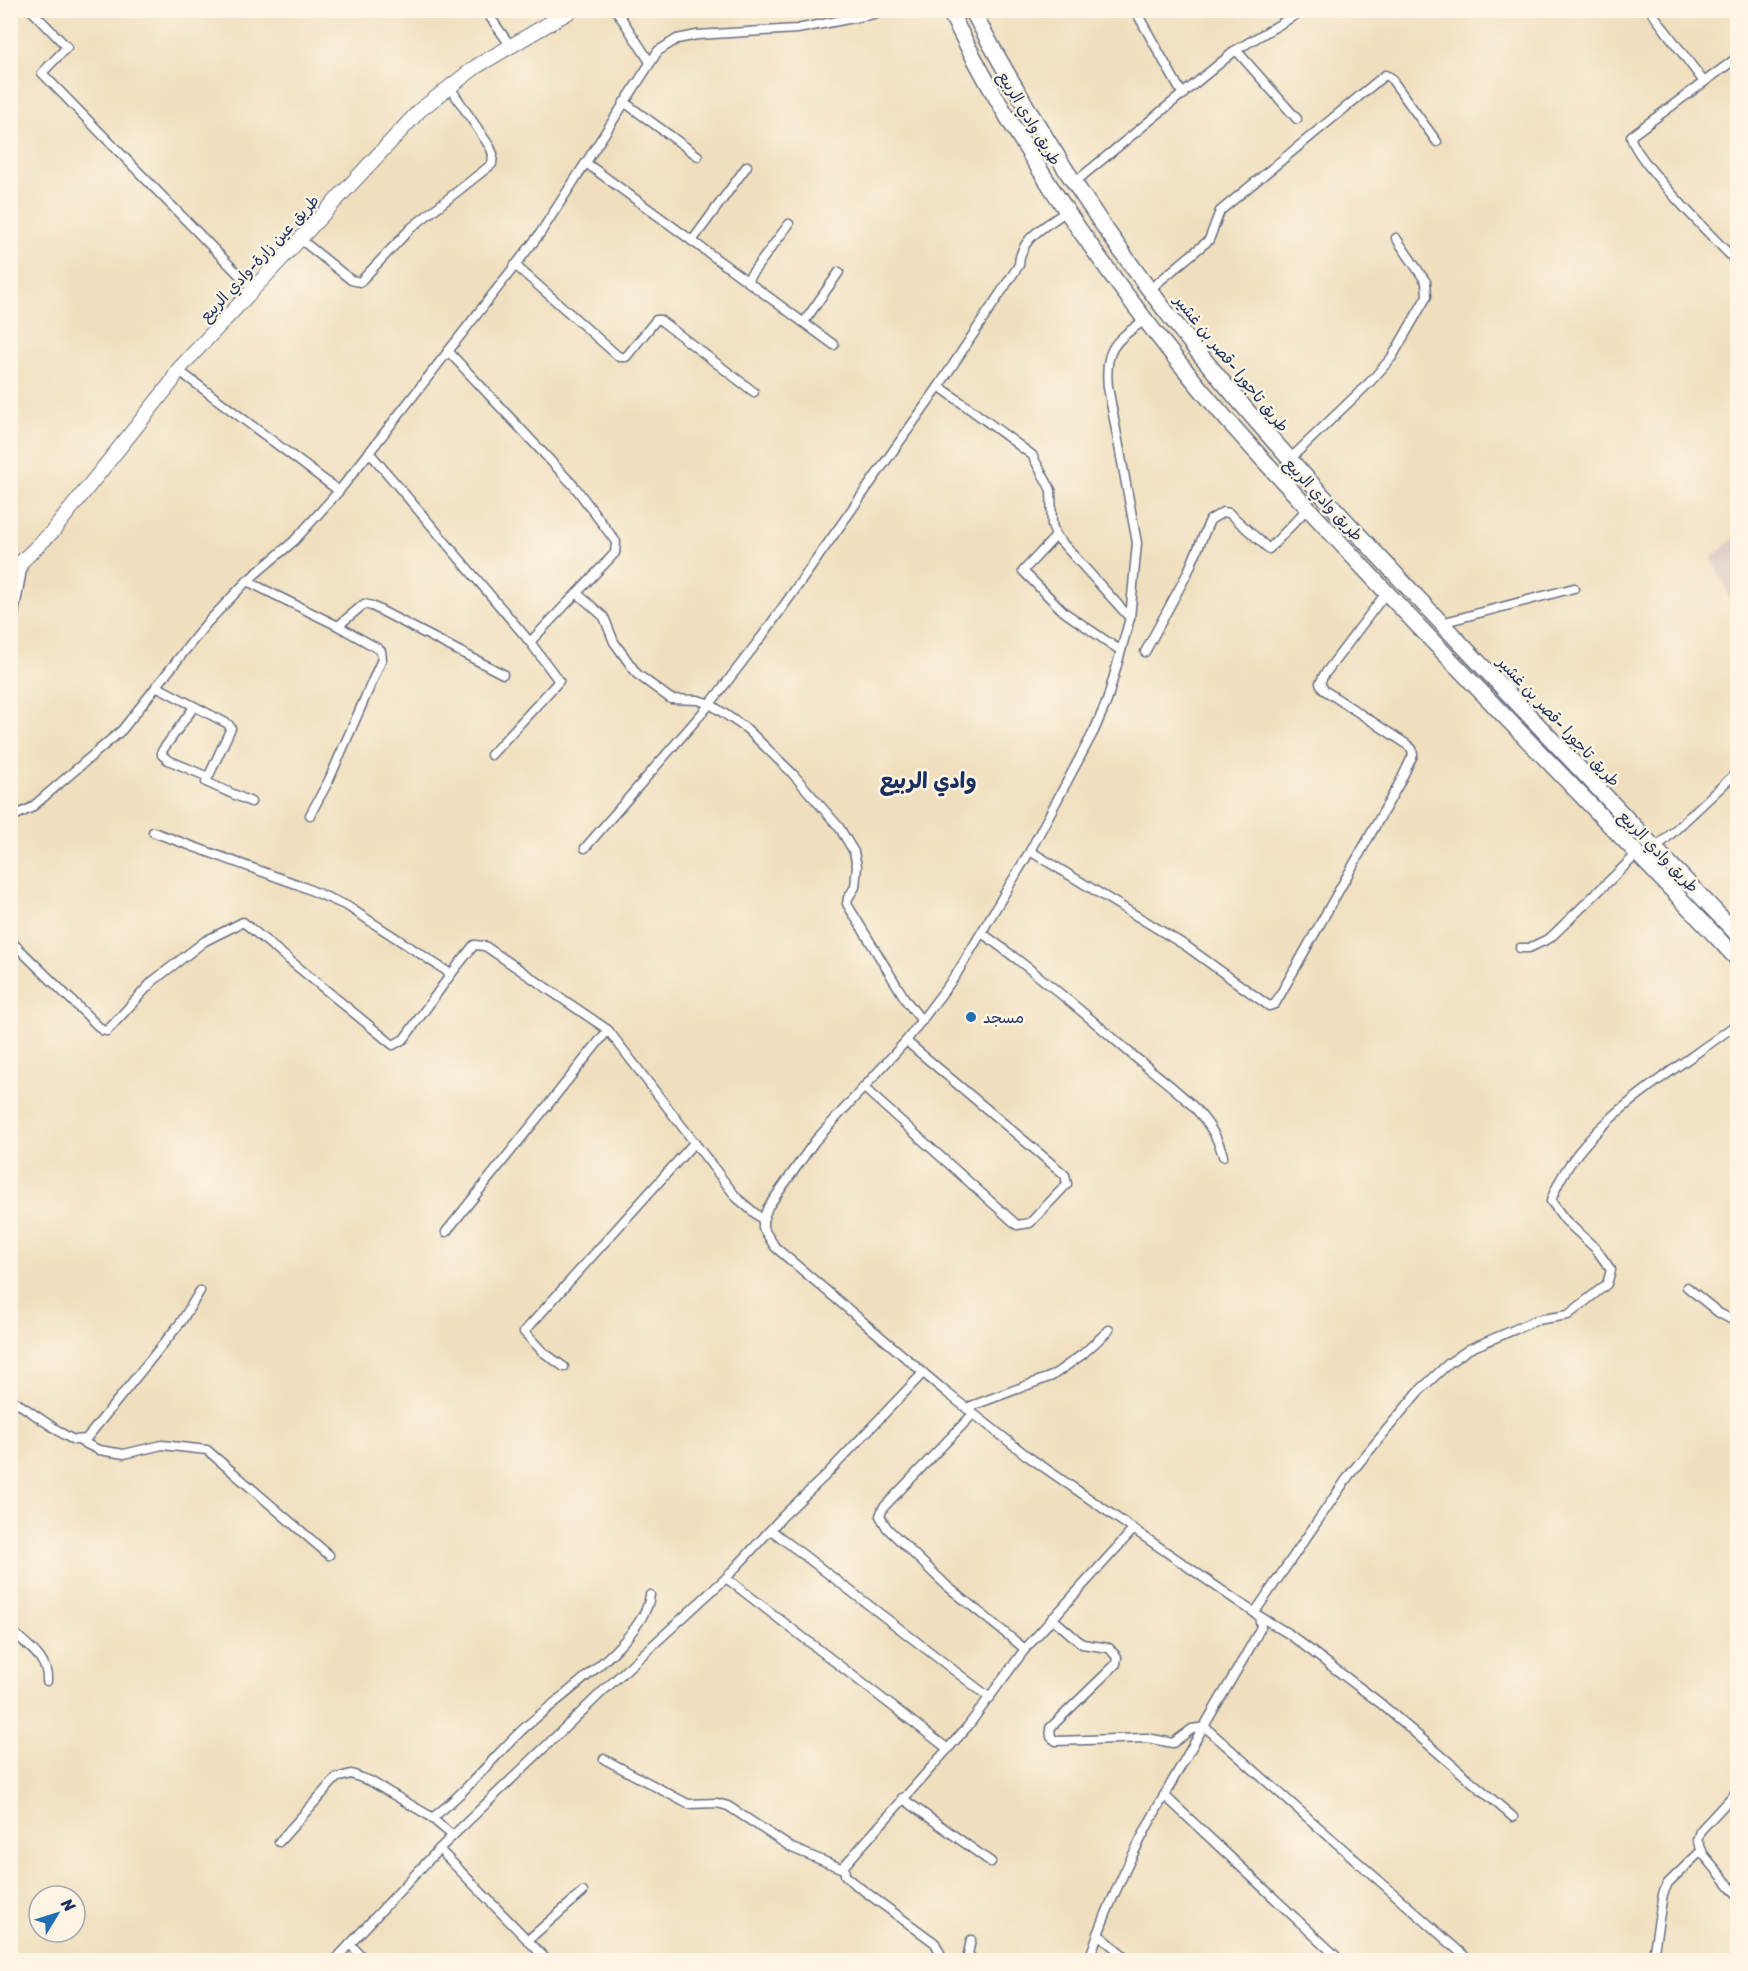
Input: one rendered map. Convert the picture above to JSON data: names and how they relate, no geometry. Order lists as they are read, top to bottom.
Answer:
{
  "streets": {
    "highway": ["طريق وادي الربيع", "طريق تاجورا -قصر بن غشير"],
    "main road": ["طريق عين زارة-وادي الربيع"]
  },
  "districts": ["وادي الربيع"],
  "places": ["مسجد"],
  "north": "top right"
}
